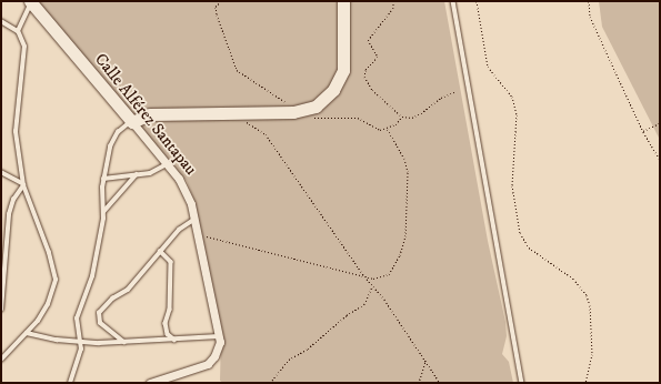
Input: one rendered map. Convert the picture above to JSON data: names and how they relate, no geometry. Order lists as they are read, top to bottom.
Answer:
{
  "streets": {
    "street": ["Calle Alférez Santapau"]
  }
}
